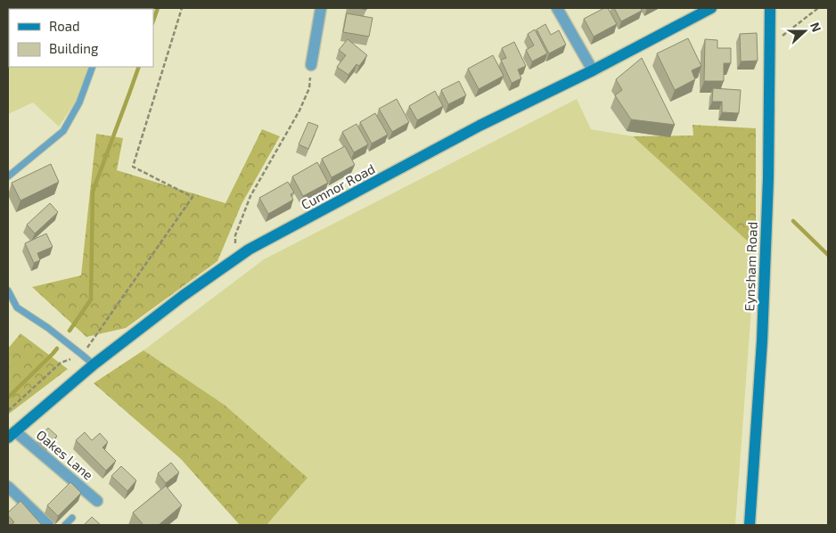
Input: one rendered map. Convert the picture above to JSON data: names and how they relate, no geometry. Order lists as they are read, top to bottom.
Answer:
{
  "streets": {
    "main road": ["Cumnor Road", "Eynsham Road"],
    "street": ["Oakes Lane"]
  },
  "crossings": [
    ["Cumnor Road", "Oakes Lane"]
  ],
  "legend": ["Road", "Building"],
  "north": "right"
}
